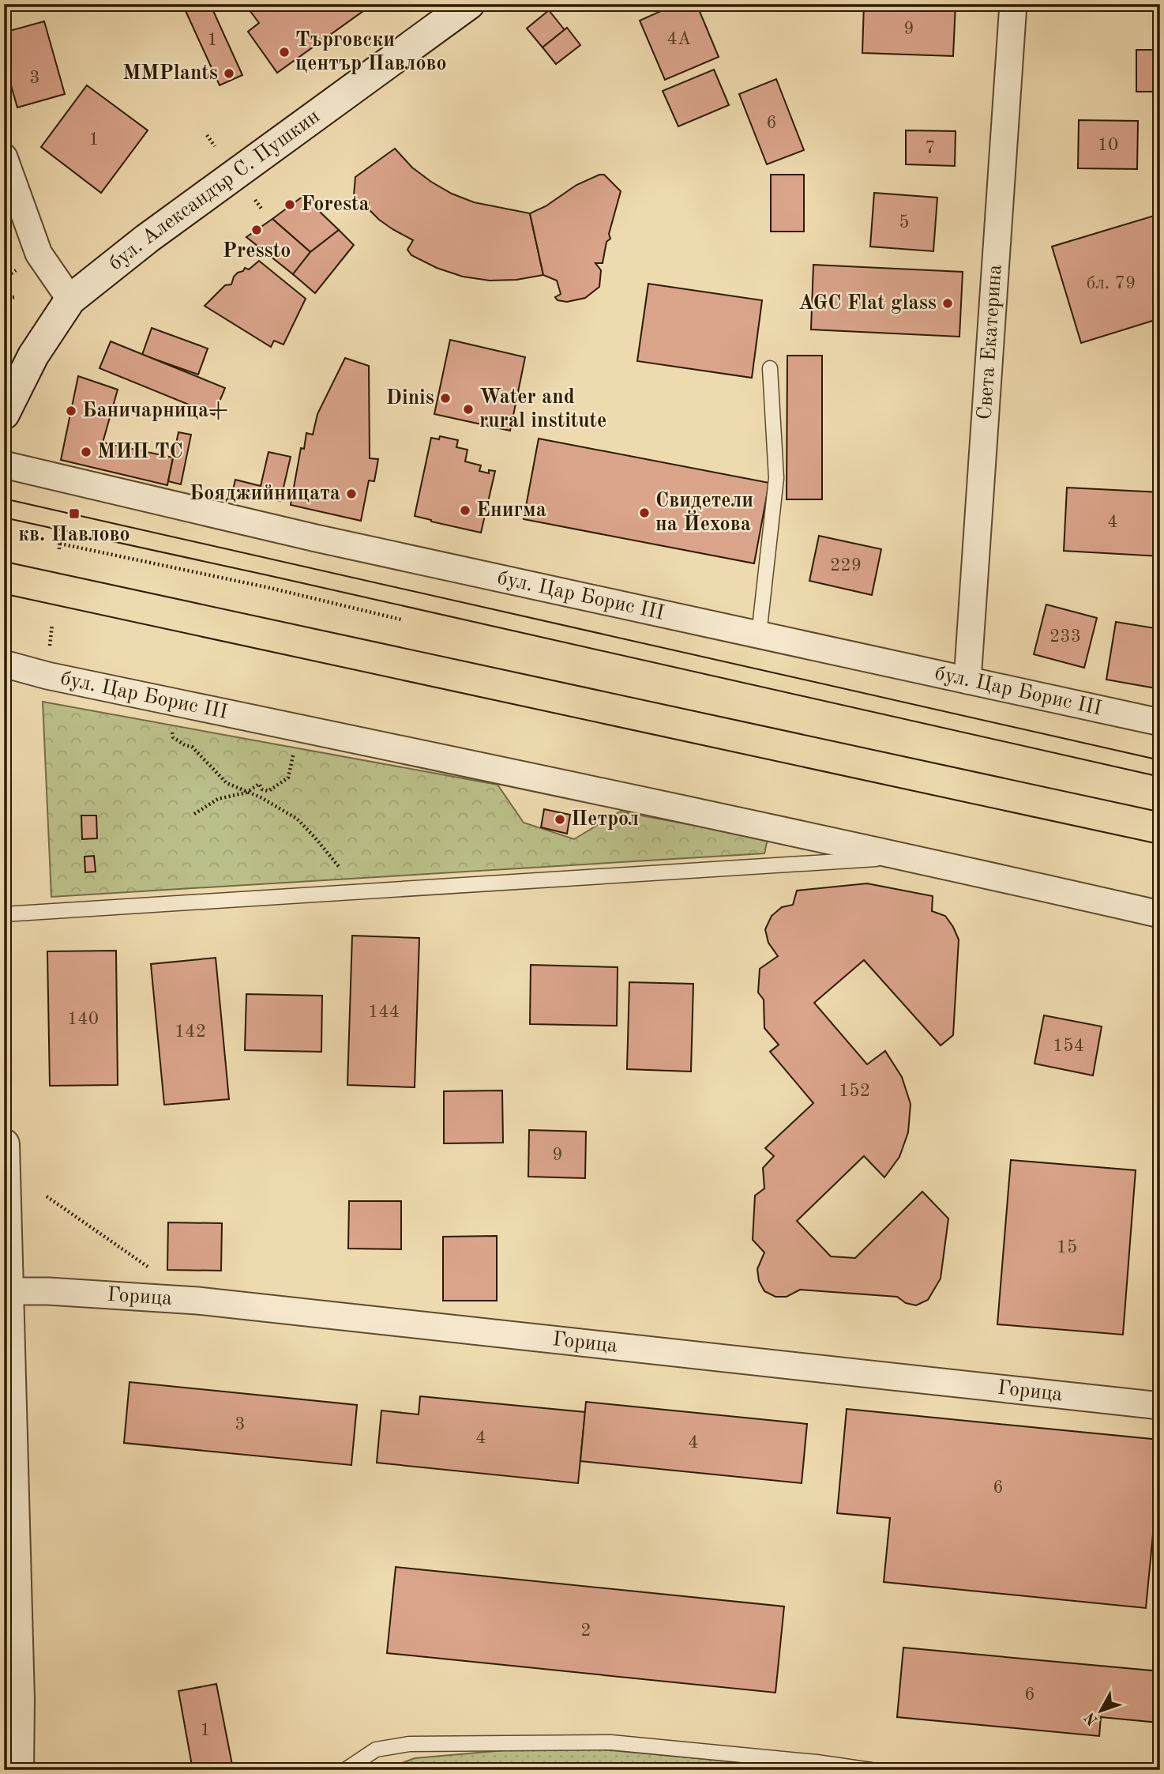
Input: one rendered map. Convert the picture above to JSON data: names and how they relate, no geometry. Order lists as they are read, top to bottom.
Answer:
{
  "streets": {
    "street": [
      "бул. Александър С. Пушкин",
      "Света Екатерина",
      "бул. Цар Борис III",
      "Горица"
    ]
  },
  "crossings": [
    ["Света Екатерина", "бул. Цар Борис III"]
  ],
  "places": {
    "other": [
      "Търговски център Павлово",
      "MMPlants",
      "Foresta",
      "Pressto",
      "AGC Flat glass",
      "Dinis",
      "Water and rural institute",
      "Баничарница+",
      "МИП ТС",
      "Бояджийницата",
      "Енигма",
      "Свидетели на Йехова",
      "Петрол"
    ],
    "transit": ["кв. Павлово"]
  },
  "house_numbers": [
    "9",
    "4А",
    "1",
    "3",
    "6",
    "1",
    "10",
    "7",
    "5",
    "бл. 79",
    "4",
    "229",
    "233",
    "144",
    "140",
    "142",
    "154",
    "152",
    "9",
    "15",
    "3",
    "4",
    "4",
    "6",
    "2",
    "6",
    "1"
  ],
  "north": "bottom left"
}
